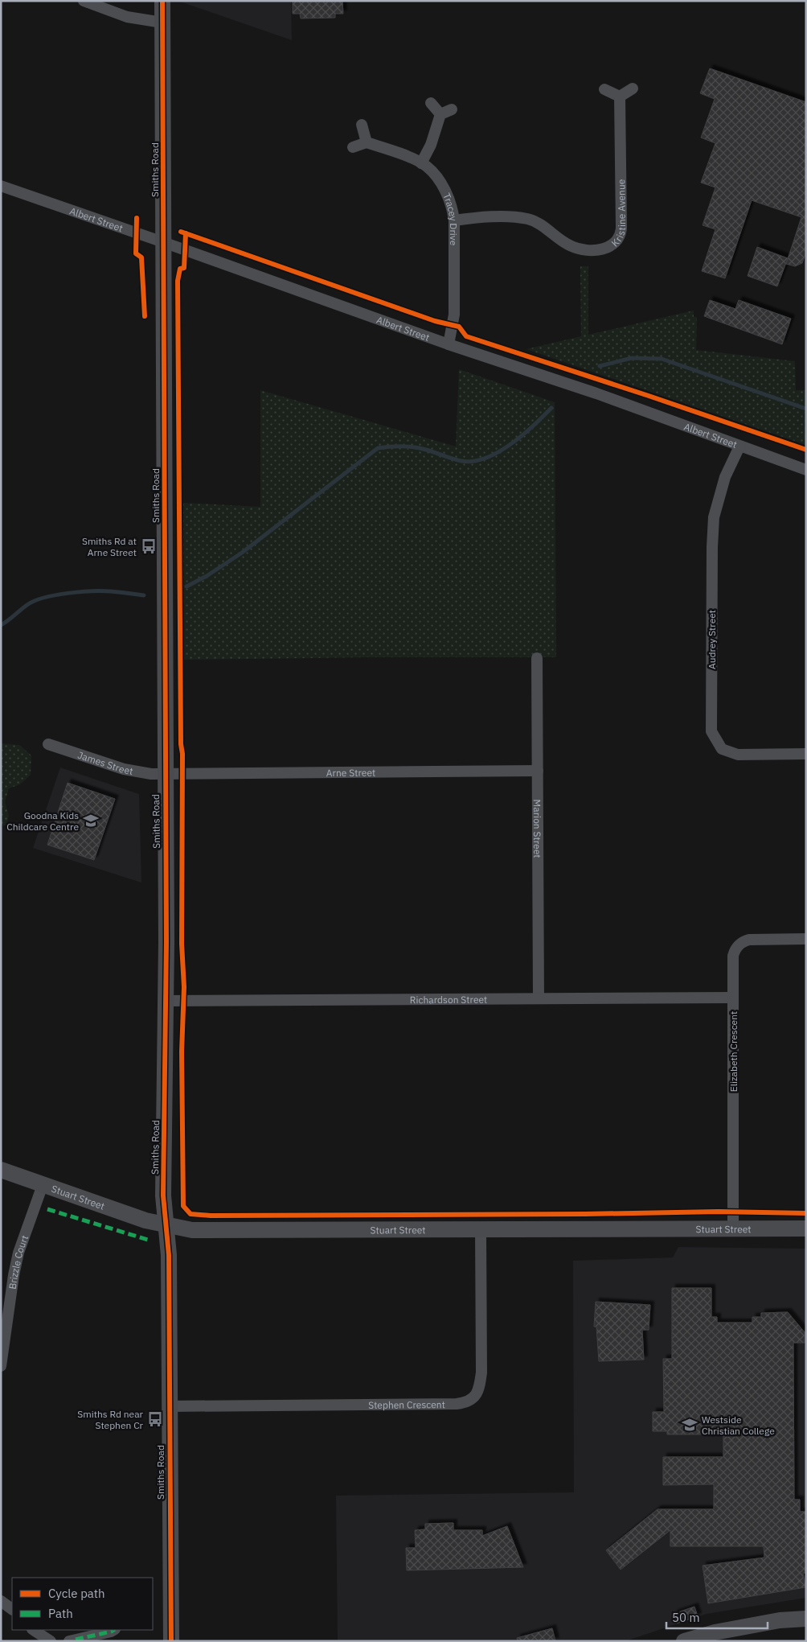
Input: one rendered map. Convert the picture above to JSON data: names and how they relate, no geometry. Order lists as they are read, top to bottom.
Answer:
{
  "streets": {
    "street": [
      "Smiths Road",
      "Kristine Avenue",
      "Albert Street",
      "Tracey Drive",
      "Audrey Street",
      "James Street",
      "Arne Street",
      "Marion Street",
      "Richardson Street",
      "Elizabeth Crescent",
      "Stuart Street",
      "Brizzle Court",
      "Stephen Crescent"
    ]
  },
  "crossings": [
    ["Smiths Road", "Albert Street"],
    ["Smiths Road", "James Street"],
    ["Smiths Road", "Arne Street"],
    ["Smiths Road", "Richardson Street"],
    ["Smiths Road", "Stuart Street"],
    ["Smiths Road", "Stephen Crescent"],
    ["Kristine Avenue", "Tracey Drive"],
    ["Albert Street", "Tracey Drive"],
    ["Albert Street", "Audrey Street"],
    ["James Street", "Arne Street"],
    ["Arne Street", "Marion Street"],
    ["Marion Street", "Richardson Street"],
    ["Richardson Street", "Elizabeth Crescent"],
    ["Elizabeth Crescent", "Stuart Street"],
    ["Stuart Street", "Brizzle Court"],
    ["Stuart Street", "Stephen Crescent"]
  ],
  "places": {
    "bus stop": ["Smiths Rd at Arne Street", "Smiths Rd near Stephen Cr"],
    "school or university": ["Goodna Kids Childcare Centre", "Westside Christian College"]
  },
  "legend": ["Cycle path", "Path"],
  "scale_bar": "50 m"
}
